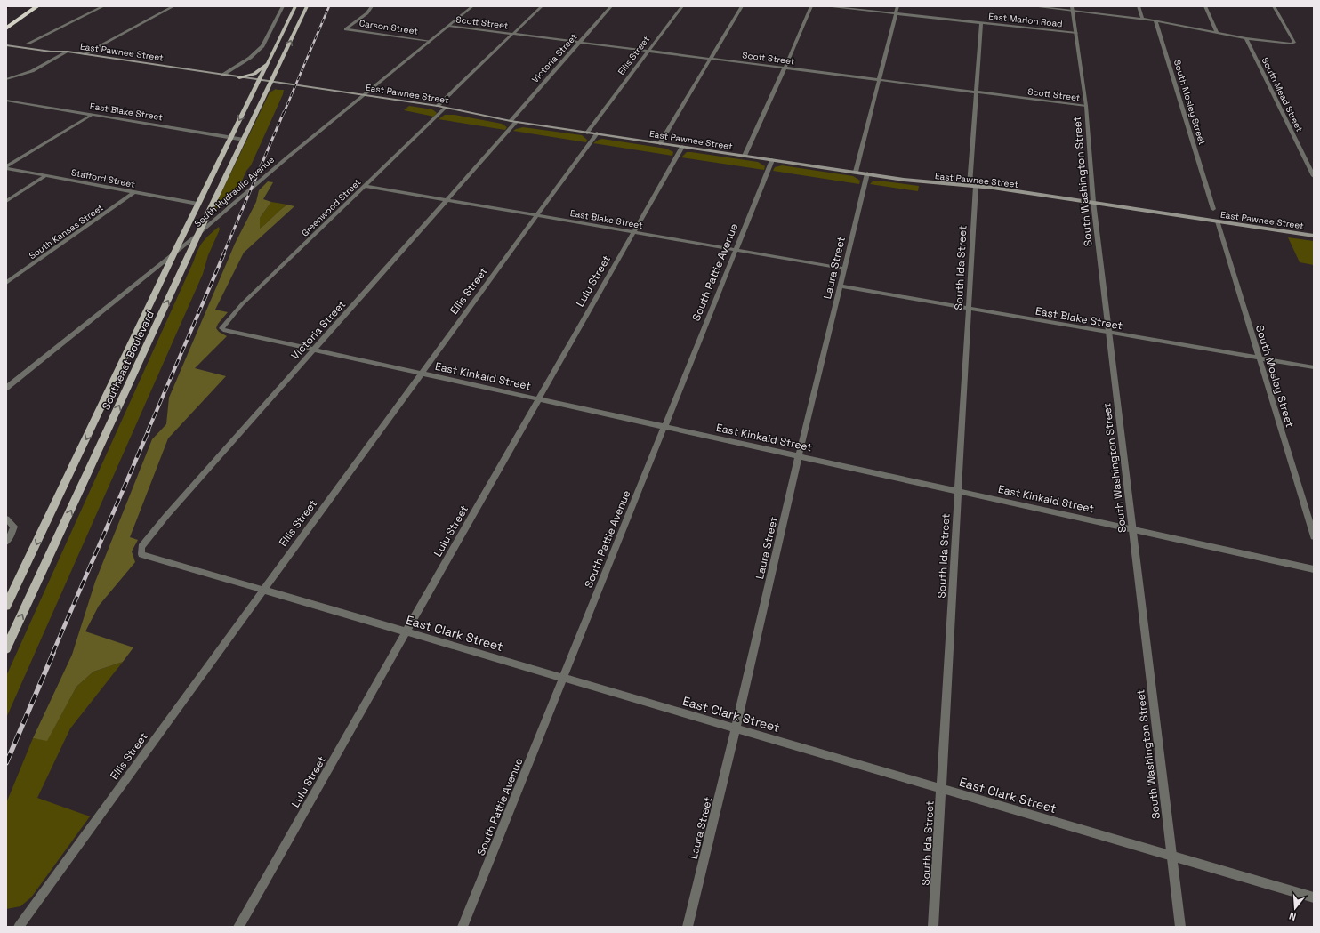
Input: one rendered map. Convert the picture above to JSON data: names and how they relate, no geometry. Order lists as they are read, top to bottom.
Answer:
{
  "streets": {
    "main road": ["East Pawnee Street", "Southeast Boulevard"],
    "street": [
      "East Marion Road",
      "Scott Street",
      "Carson Street",
      "Ellis Street",
      "Victoria Street",
      "South Mead Street",
      "South Mosley Street",
      "East Blake Street",
      "Stafford Street",
      "South Washington Street",
      "South Hydraulic Avenue",
      "Greenwood Street",
      "South Kansas Street",
      "Laura Street",
      "South Ida Street",
      "South Pattie Avenue",
      "Lulu Street",
      "East Kinkaid Street",
      "East Clark Street"
    ]
  },
  "crossings": [
    ["East Marion Road", "South Mead Street"],
    ["East Marion Road", "South Mosley Street"],
    ["East Marion Road", "South Washington Street"],
    ["East Marion Road", "South Ida Street"],
    ["Scott Street", "Ellis Street"],
    ["Scott Street", "Victoria Street"],
    ["Scott Street", "South Washington Street"],
    ["Scott Street", "South Hydraulic Avenue"],
    ["Scott Street", "South Ida Street"],
    ["Carson Street", "South Hydraulic Avenue"],
    ["East Pawnee Street", "Ellis Street"],
    ["East Pawnee Street", "Victoria Street"],
    ["East Pawnee Street", "South Mosley Street"],
    ["East Pawnee Street", "South Washington Street"],
    ["East Pawnee Street", "South Hydraulic Avenue"],
    ["East Pawnee Street", "Greenwood Street"],
    ["East Pawnee Street", "Laura Street"],
    ["East Pawnee Street", "South Ida Street"],
    ["East Pawnee Street", "South Pattie Avenue"],
    ["East Pawnee Street", "Lulu Street"],
    ["East Pawnee Street", "Southeast Boulevard"],
    ["Ellis Street", "East Blake Street"],
    ["Ellis Street", "East Kinkaid Street"],
    ["Ellis Street", "East Clark Street"],
    ["Victoria Street", "East Blake Street"],
    ["Victoria Street", "East Kinkaid Street"],
    ["Victoria Street", "East Clark Street"],
    ["South Mosley Street", "East Blake Street"],
    ["East Blake Street", "South Washington Street"],
    ["East Blake Street", "Greenwood Street"],
    ["East Blake Street", "Laura Street"],
    ["East Blake Street", "South Ida Street"],
    ["East Blake Street", "South Pattie Avenue"],
    ["East Blake Street", "Lulu Street"],
    ["East Blake Street", "Southeast Boulevard"],
    ["Stafford Street", "South Kansas Street"],
    ["Stafford Street", "Southeast Boulevard"],
    ["South Washington Street", "East Kinkaid Street"],
    ["South Washington Street", "East Clark Street"],
    ["South Hydraulic Avenue", "Southeast Boulevard"],
    ["Greenwood Street", "East Kinkaid Street"],
    ["Laura Street", "East Kinkaid Street"],
    ["Laura Street", "East Clark Street"],
    ["South Ida Street", "East Kinkaid Street"],
    ["South Ida Street", "East Clark Street"],
    ["South Pattie Avenue", "East Kinkaid Street"],
    ["South Pattie Avenue", "East Clark Street"],
    ["Lulu Street", "East Kinkaid Street"],
    ["Lulu Street", "East Clark Street"]
  ],
  "north": "bottom"
}
